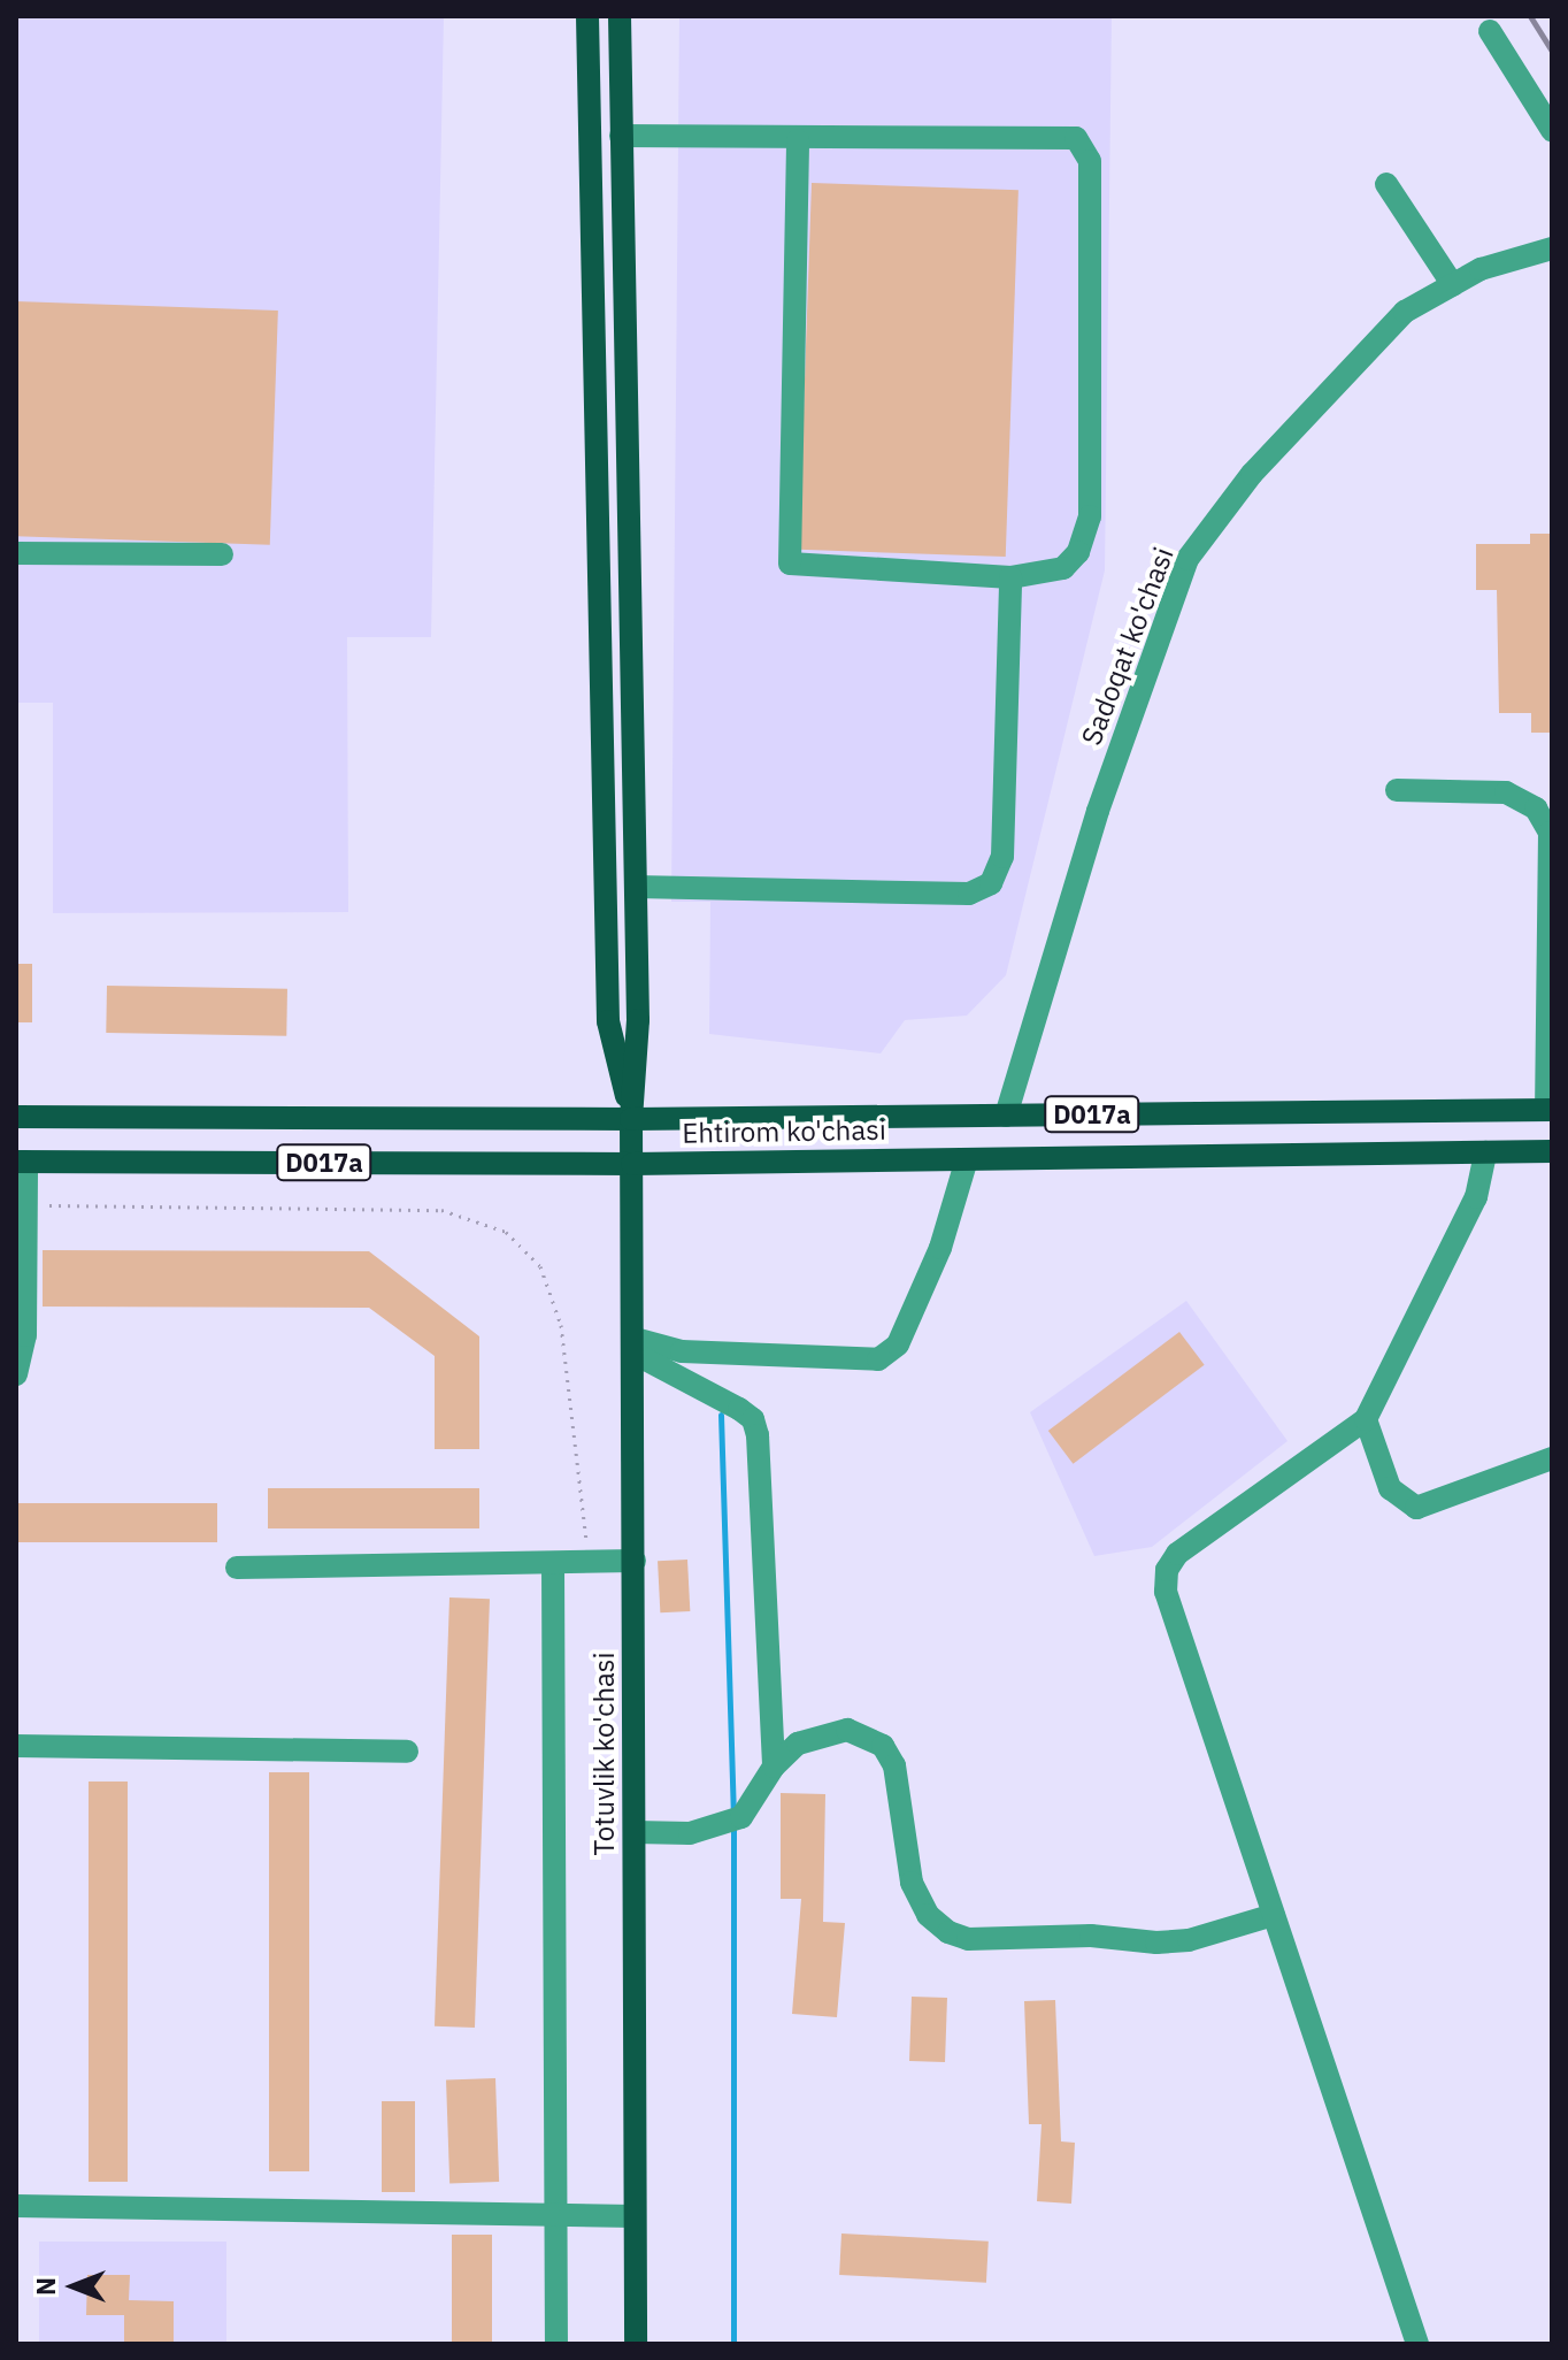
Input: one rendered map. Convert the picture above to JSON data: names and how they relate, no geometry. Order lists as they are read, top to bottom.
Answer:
{
  "streets": {
    "main road": ["D017a", "Ehtirom ko'chasi", "Totuvlik ko'chasi"],
    "street": ["Sadoqat ko'chasi"]
  },
  "crossings": [
    ["Sadoqat ko'chasi", "Ehtirom ko'chasi"],
    ["Ehtirom ko'chasi", "Totuvlik ko'chasi"]
  ],
  "north": "left"
}
